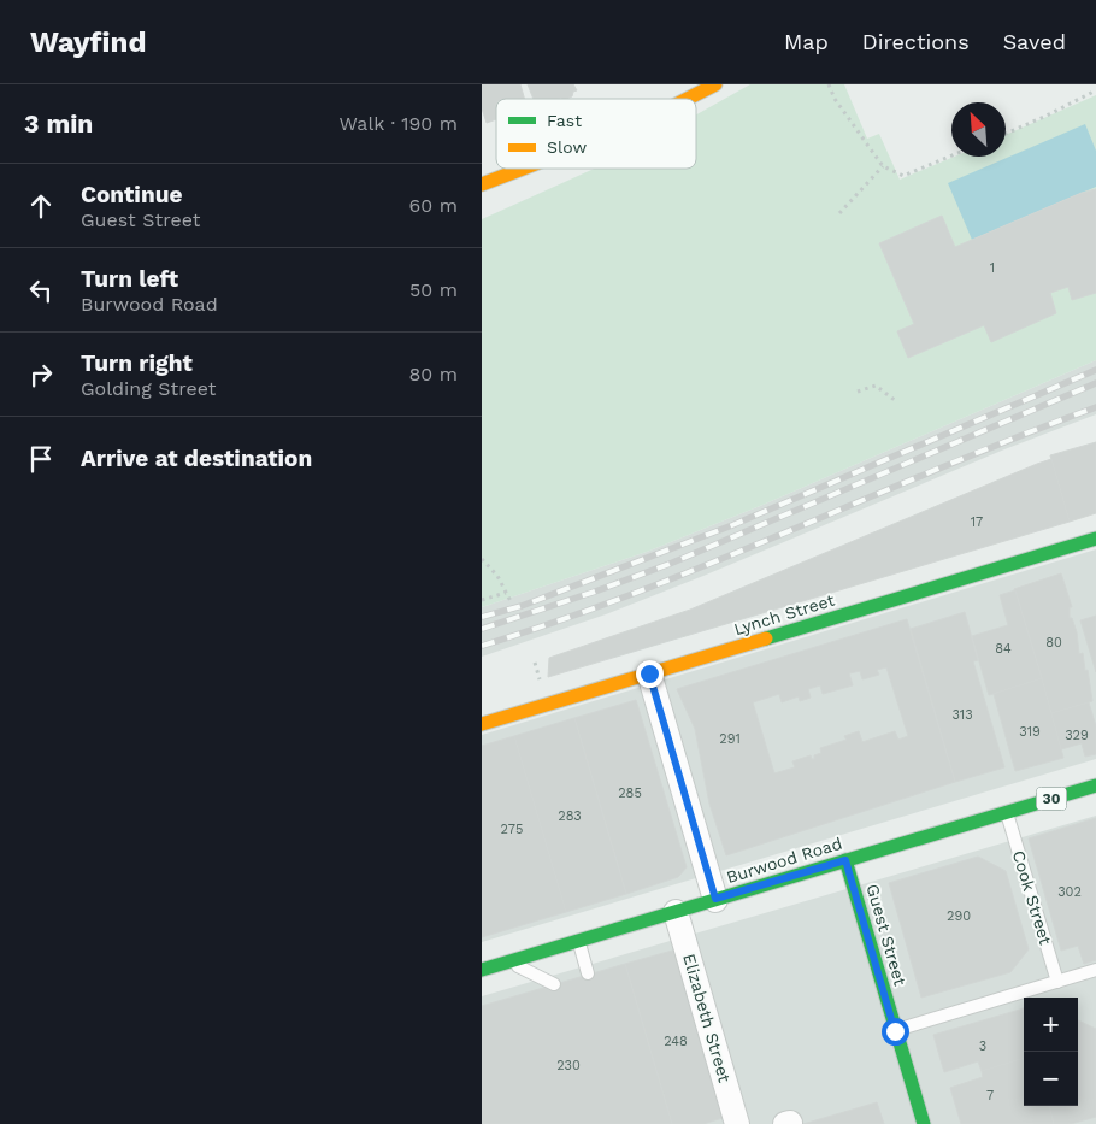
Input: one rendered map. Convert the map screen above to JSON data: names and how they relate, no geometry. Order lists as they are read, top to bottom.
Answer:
{
  "streets": {
    "street": [
      "Lynch Street",
      "30",
      "Burwood Road",
      "Guest Street",
      "Elizabeth Street"
    ],
    "lane": ["Cook Street"]
  },
  "crossings": [
    ["Burwood Road", "Cook Street"],
    ["Burwood Road", "Guest Street"],
    ["Burwood Road", "Elizabeth Street"]
  ],
  "house_numbers": [
    "1",
    "17",
    "80",
    "84",
    "313",
    "319",
    "329",
    "291",
    "285",
    "283",
    "275",
    "302",
    "290",
    "248",
    "3",
    "230",
    "7"
  ],
  "legend": ["Fast", "Slow"],
  "north": "top left",
  "page": {
    "header": "Wayfind",
    "nav": ["Map", "Directions", "Saved"],
    "heading": ["3 min", "Walk · 190 m"],
    "list": [
      ["Continue", "Guest Street", "60 m"],
      ["Turn left", "Burwood Road", "50 m"],
      ["Turn right", "Golding Street", "80 m"],
      "Arrive at destination"
    ],
    "map_buttons": ["+", "−"]
  }
}
